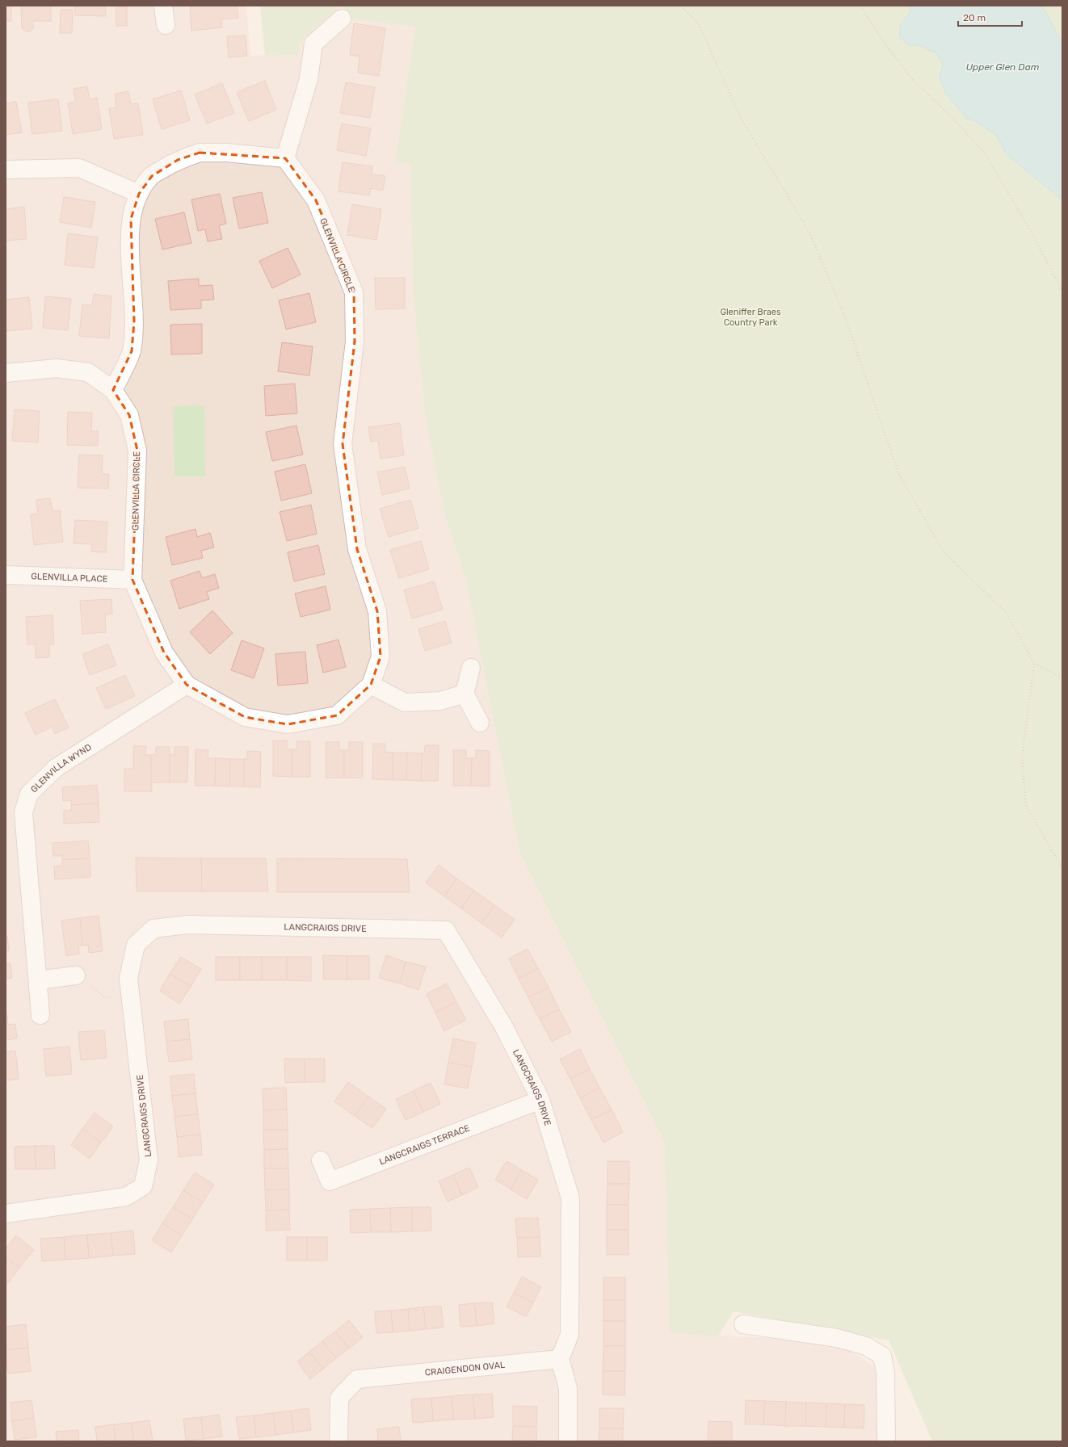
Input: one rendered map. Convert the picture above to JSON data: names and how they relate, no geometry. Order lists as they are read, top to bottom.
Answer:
{
  "streets": {
    "street": [
      "GLENVILLA CIRCLE",
      "GLENVILLA PLACE",
      "GLENVILLA WYND",
      "LANGCRAIGS DRIVE",
      "LANGCRAIGS TERRACE",
      "CRAIGENDON OVAL"
    ]
  },
  "crossings": [
    ["GLENVILLA CIRCLE", "GLENVILLA PLACE"],
    ["GLENVILLA CIRCLE", "GLENVILLA WYND"],
    ["LANGCRAIGS DRIVE", "LANGCRAIGS TERRACE"],
    ["LANGCRAIGS DRIVE", "CRAIGENDON OVAL"]
  ],
  "water": ["Upper Glen Dam"],
  "parks": ["Gleniffer Braes Country Park"],
  "scale_bar": "20 m"
}
